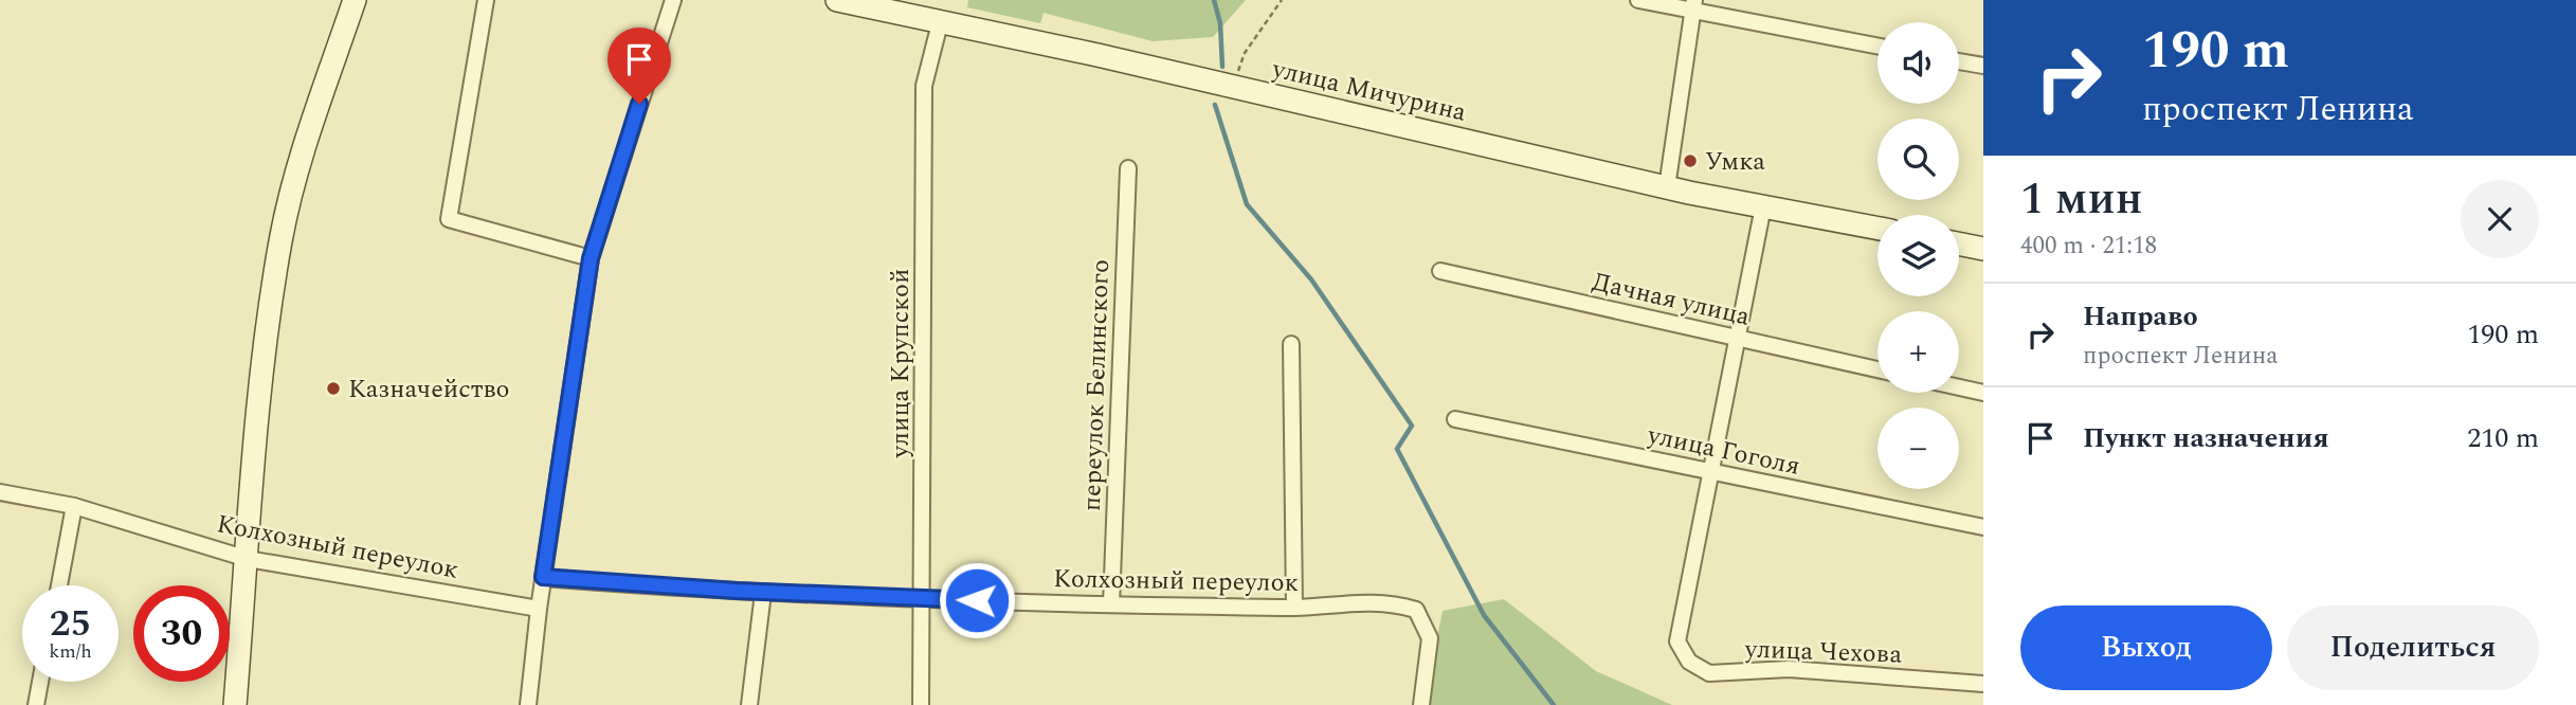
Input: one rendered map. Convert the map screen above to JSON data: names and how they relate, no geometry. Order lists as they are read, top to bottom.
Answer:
{
  "streets": {
    "street": [
      "улица Мичурина",
      "Дачная улица",
      "улица Крупской",
      "переулок Белинского",
      "улица Гоголя",
      "Колхозный переулок",
      "улица Чехова"
    ]
  },
  "crossings": [
    ["улица Мичурина", "улица Крупской"],
    ["улица Крупской", "Колхозный переулок"],
    ["переулок Белинского", "Колхозный переулок"],
    ["улица Гоголя", "улица Чехова"]
  ],
  "places": ["Умка", "Казначейство"],
  "page": {
    "turn": ["190 m", "проспект Ленина"],
    "map_buttons": ["+", "−"],
    "heading": ["1 мин", "400 m · 21:18"],
    "list": [
      {
        "name": "Направо",
        "note": "проспект Ленина",
        "value": "190 m"
      },
      {
        "name": "Пункт назначения",
        "value": "210 m"
      }
    ],
    "speed": "25 km/h",
    "limit": "30",
    "buttons": ["Выход", "Поделиться"]
  }
}
